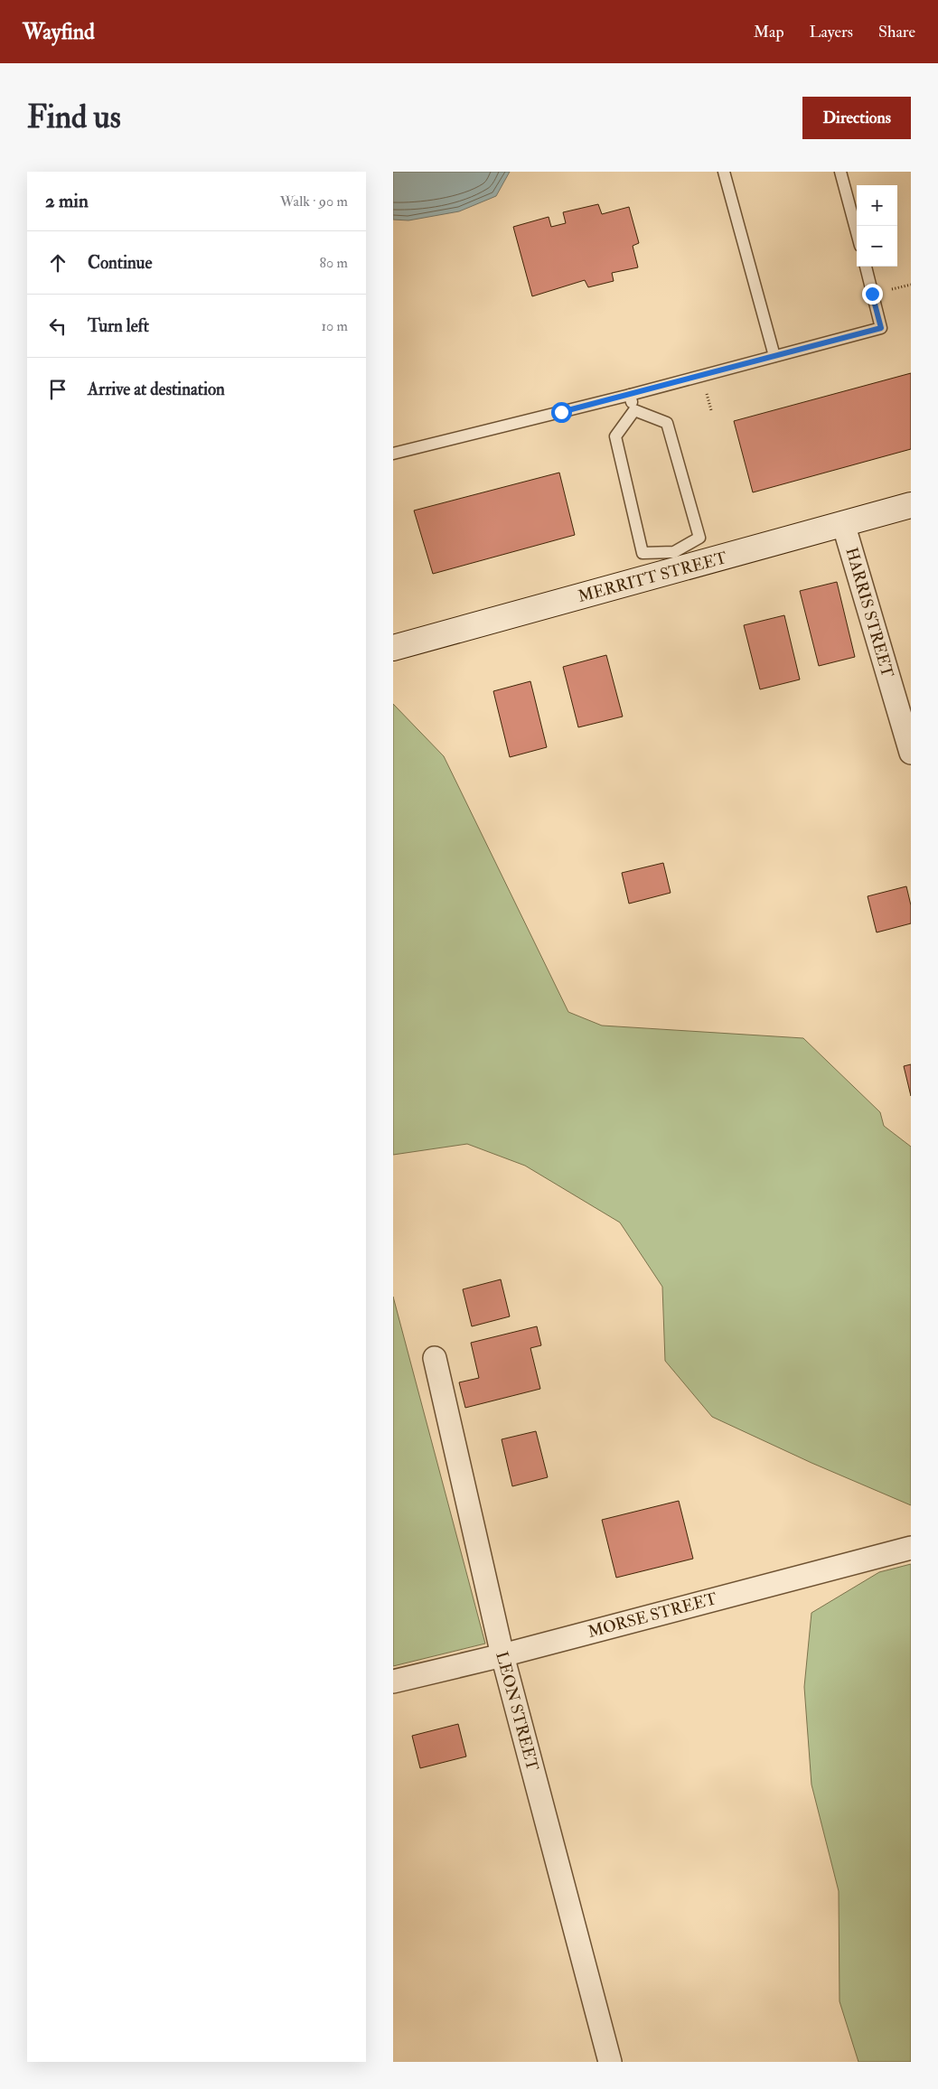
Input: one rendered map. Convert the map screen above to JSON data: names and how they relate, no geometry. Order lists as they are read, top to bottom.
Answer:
{
  "streets": {
    "street": [
      "MERRITT STREET",
      "HARRIS STREET",
      "MORSE STREET",
      "LEON STREET"
    ]
  },
  "crossings": [
    ["MERRITT STREET", "HARRIS STREET"],
    ["MORSE STREET", "LEON STREET"]
  ],
  "page": {
    "header": "Wayfind",
    "nav": ["Map", "Layers", "Share"],
    "buttons": "Directions",
    "title": "Find us",
    "heading": ["2 min", "Walk · 90 m"],
    "map_buttons": ["+", "−"],
    "list": [
      ["Continue", "80 m"],
      ["Turn left", "10 m"],
      "Arrive at destination"
    ]
  }
}
